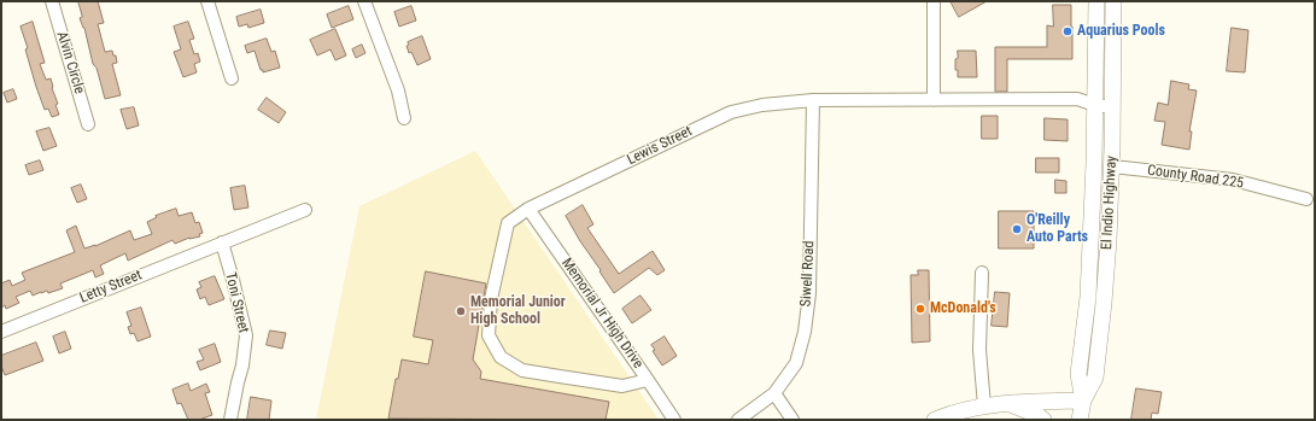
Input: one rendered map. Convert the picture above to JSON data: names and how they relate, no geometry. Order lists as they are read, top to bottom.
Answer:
{
  "streets": {
    "main road": ["El Indio Highway"],
    "street": [
      "Alvin Circle",
      "Lewis Street",
      "County Road 225",
      "Siwell Road",
      "Letty Street",
      "Toni Street",
      "Memorial Jr High Drive"
    ]
  },
  "crossings": [
    ["Lewis Street", "El Indio Highway"],
    ["Lewis Street", "Siwell Road"],
    ["Lewis Street", "Memorial Jr High Drive"],
    ["County Road 225", "El Indio Highway"],
    ["Letty Street", "Toni Street"]
  ],
  "places": [
    "Aquarius Pools",
    "O'Reilly Auto Parts",
    "McDonald's",
    "Memorial Junior High School"
  ]
}
